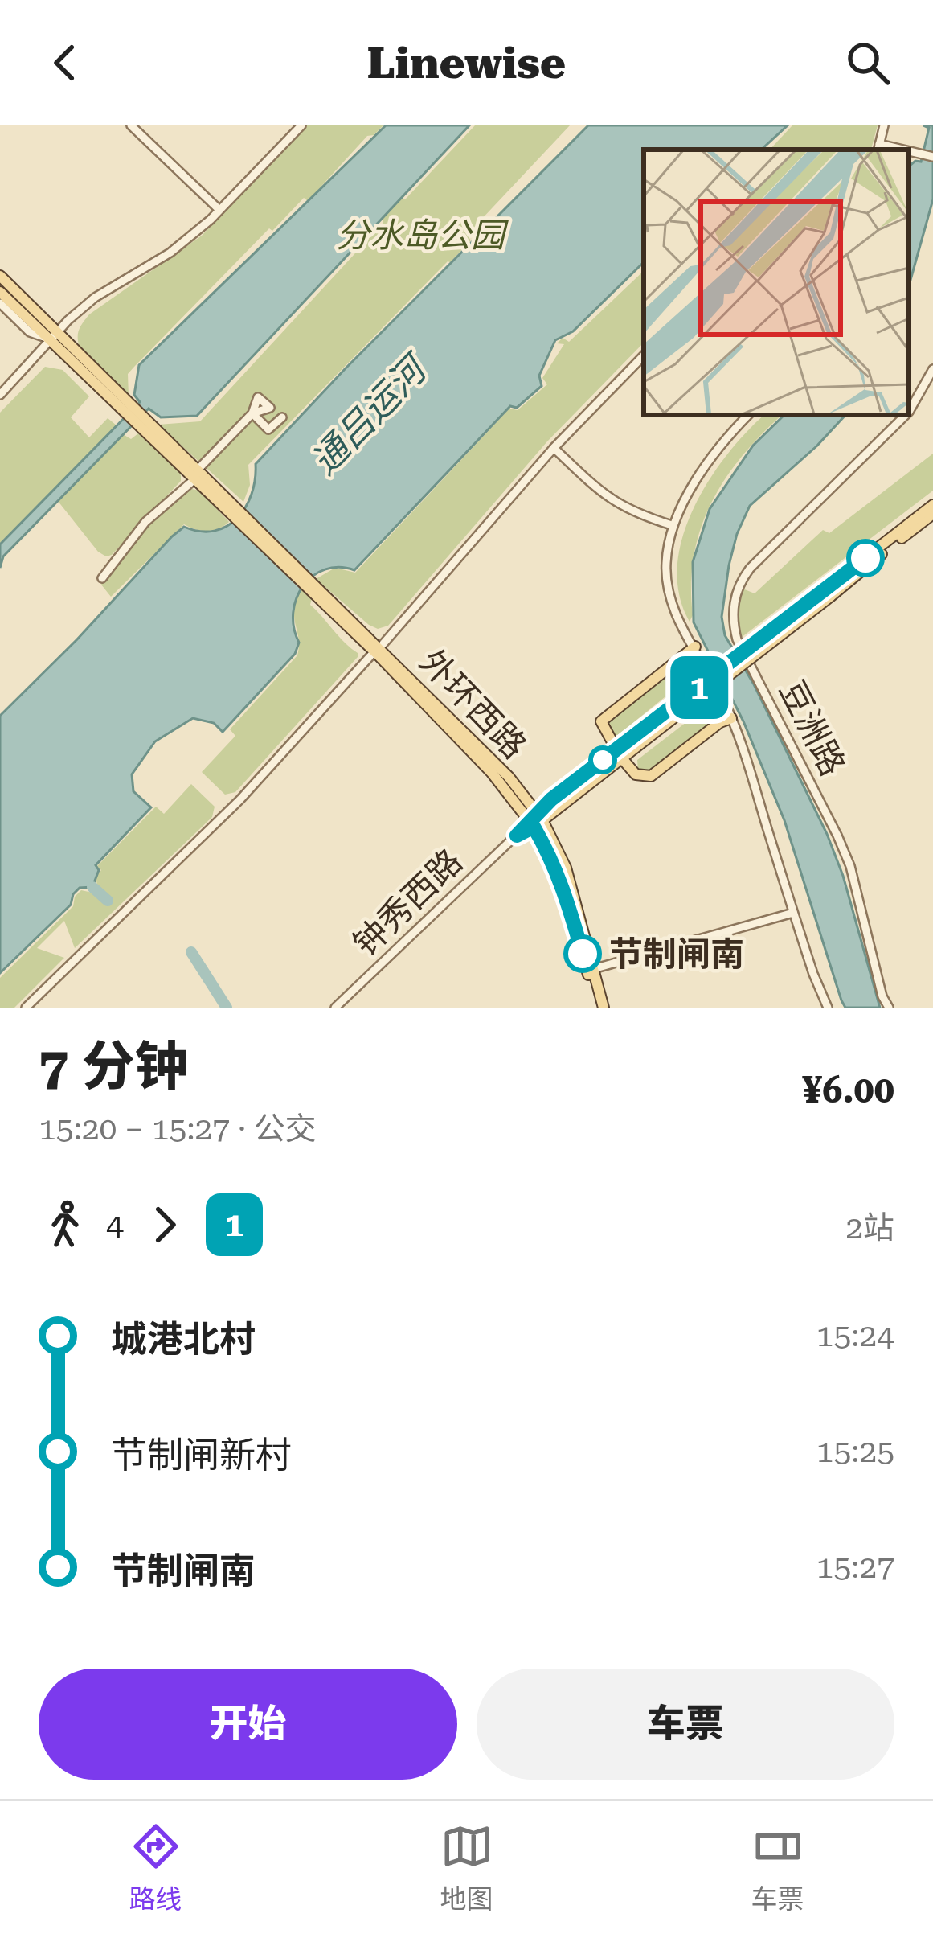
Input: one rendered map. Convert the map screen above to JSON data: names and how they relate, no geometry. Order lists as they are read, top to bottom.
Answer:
{
  "streets": {
    "main road": ["外环西路"],
    "street": ["豆洲路", "钟秀西路"]
  },
  "water": ["通吕运河"],
  "parks": ["分水岛公园"],
  "places": ["节制闸南"],
  "lines": ["bus line 1"],
  "page": {
    "header": "Linewise",
    "on_map": "1",
    "heading": ["7 分钟", "15:20 – 15:27 · 公交", "¥6.00"],
    "legs": ["4", "1", "2站"],
    "list": [
      {
        "name": "城港北村",
        "value": "15:24"
      },
      {
        "name": "节制闸新村",
        "value": "15:25"
      },
      {
        "name": "节制闸南",
        "value": "15:27"
      }
    ],
    "buttons": ["开始", "车票"],
    "tabs": ["路线", "地图", "车票"]
  }
}
